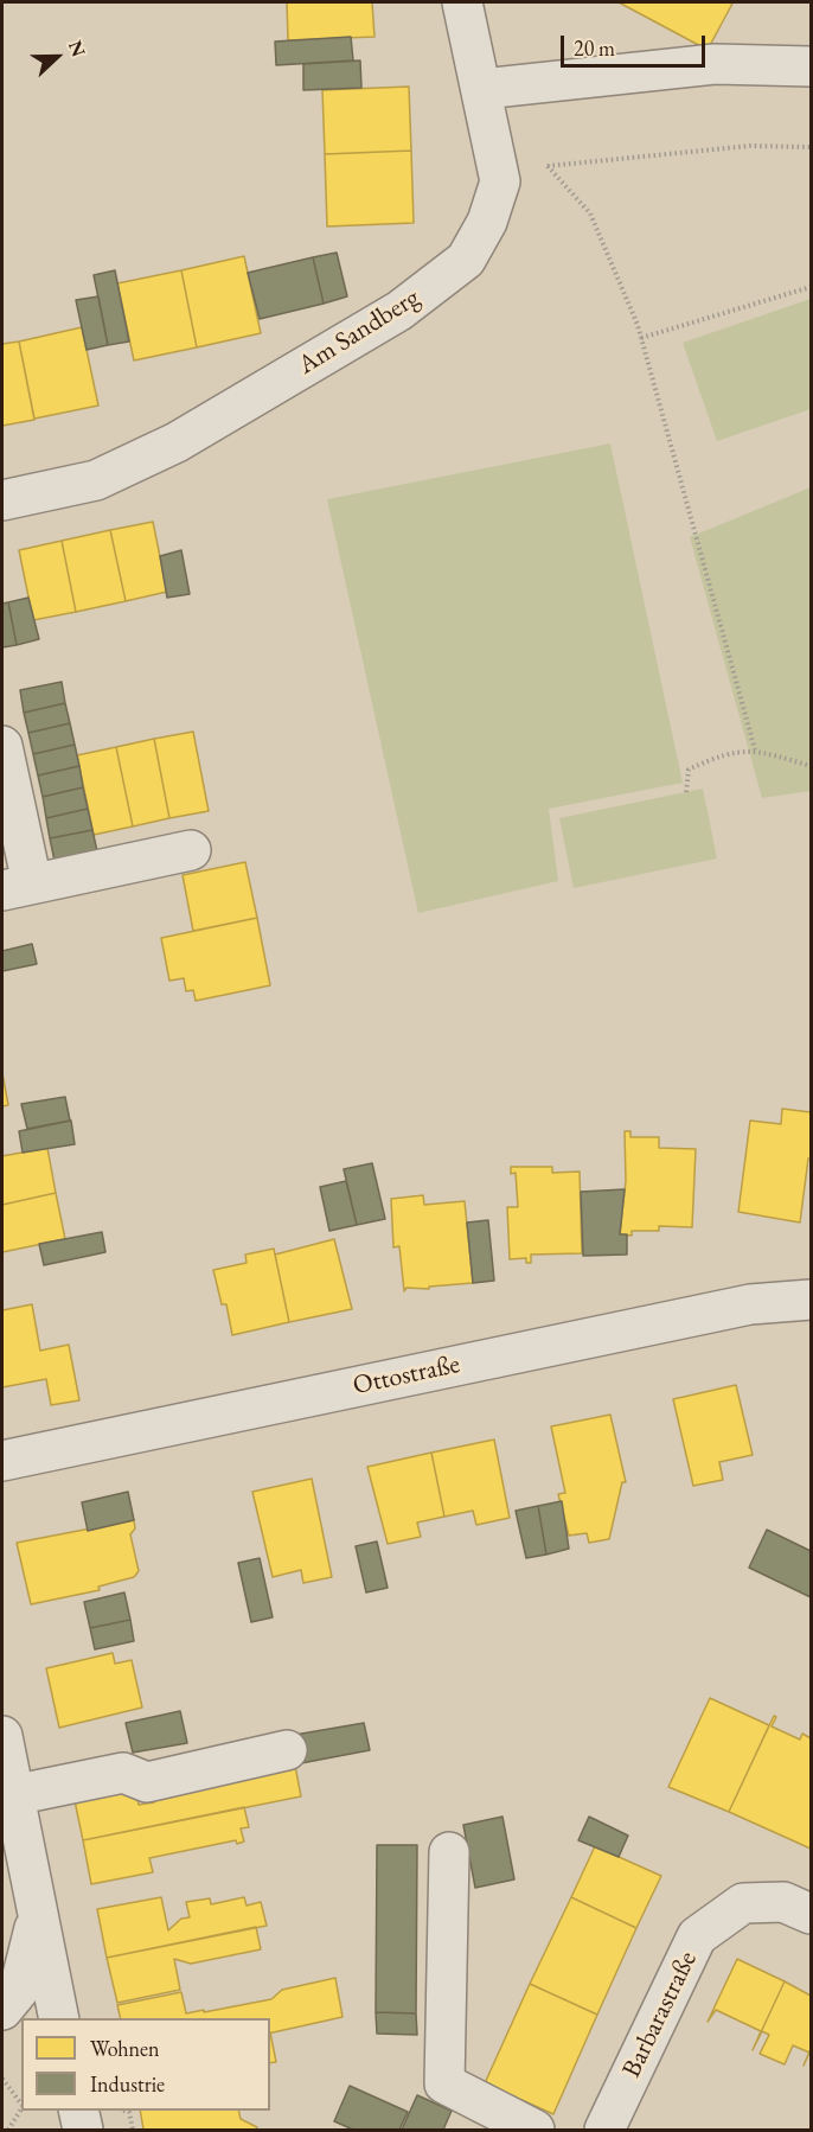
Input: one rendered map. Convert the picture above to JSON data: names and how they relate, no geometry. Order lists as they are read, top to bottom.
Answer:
{
  "streets": {
    "street": ["Am Sandberg", "Ottostraße", "Barbarastraße"]
  },
  "legend": ["Wohnen", "Industrie"],
  "scale_bar": "20 m",
  "north": "right"
}
